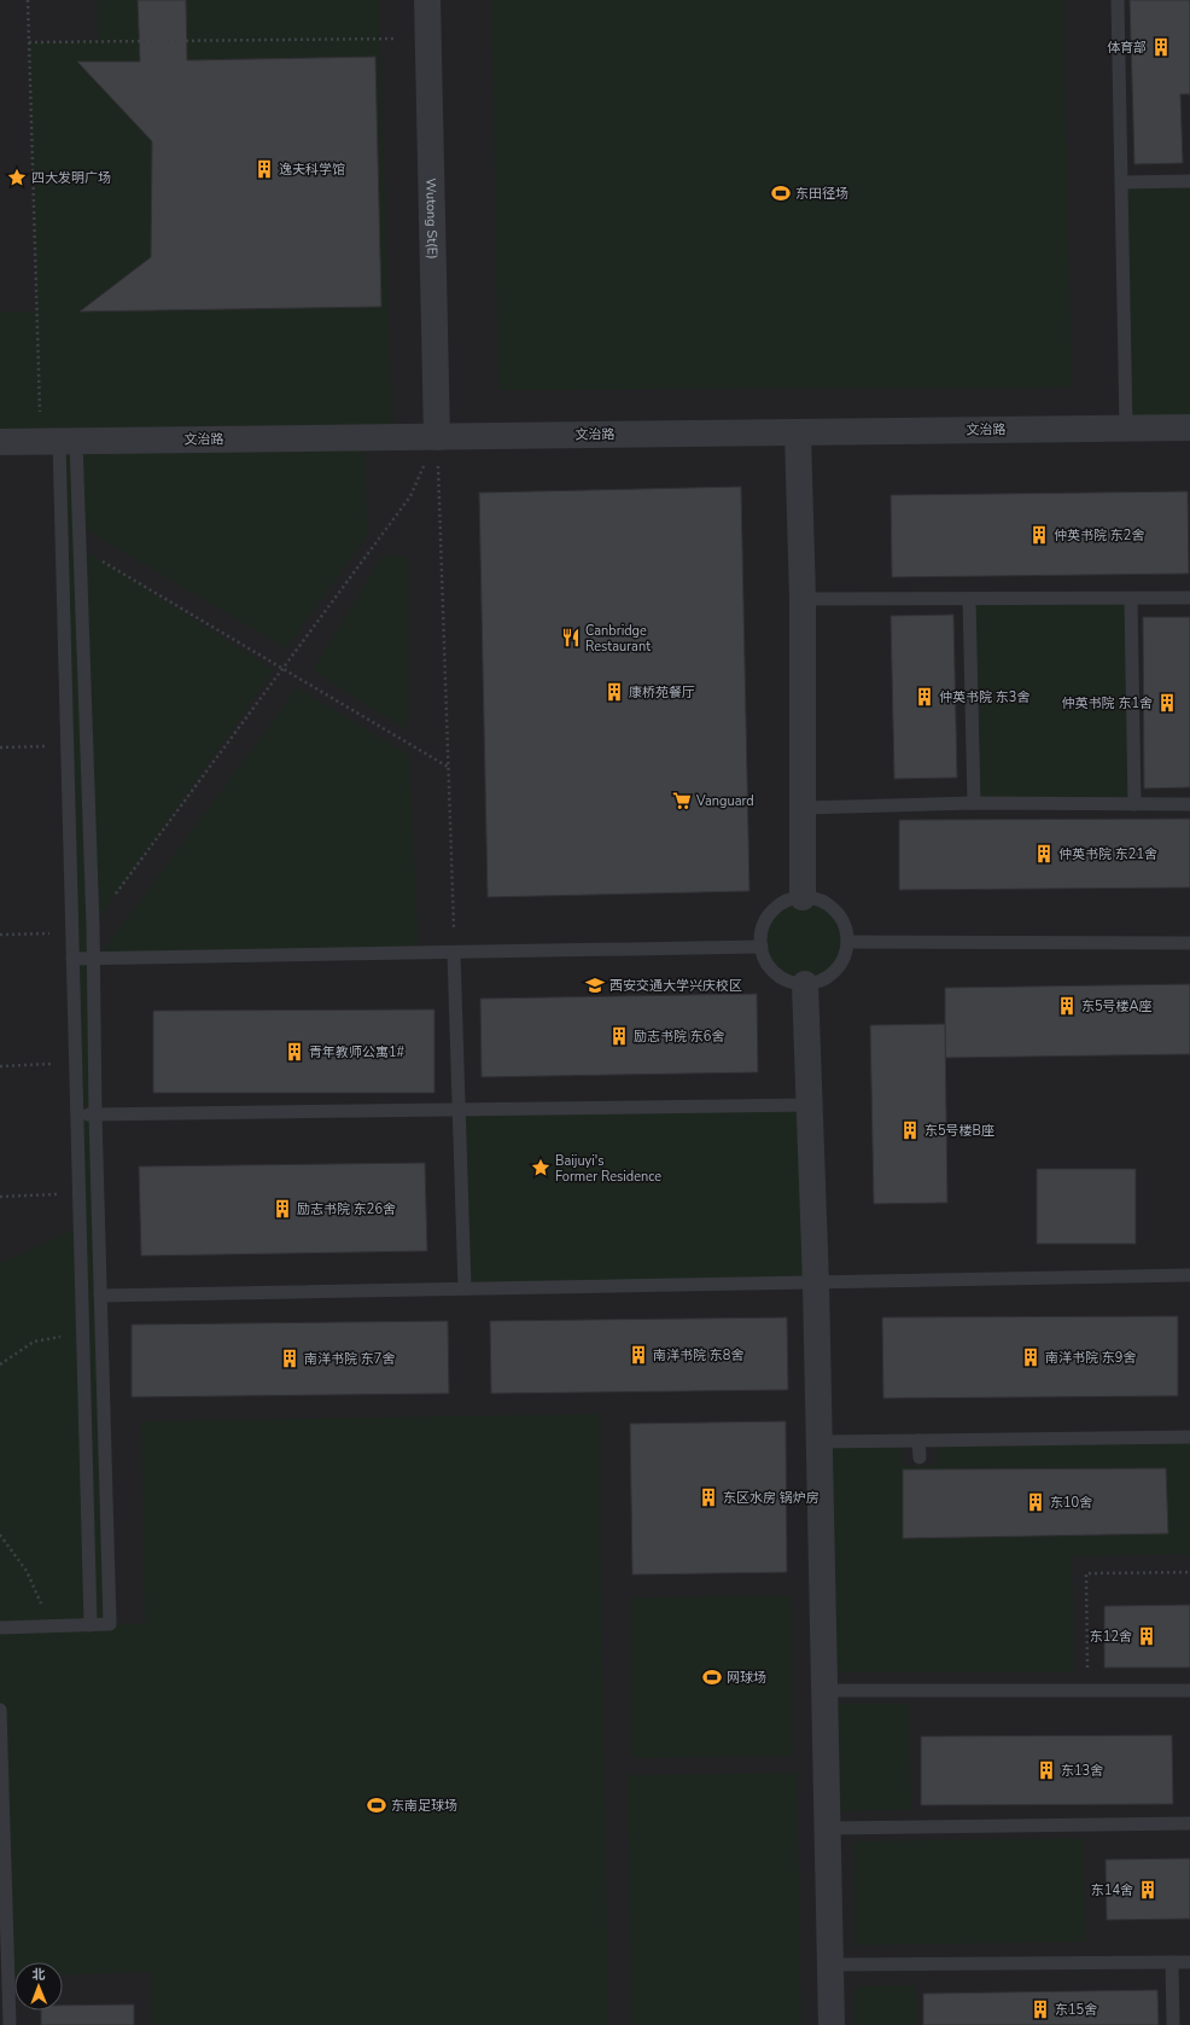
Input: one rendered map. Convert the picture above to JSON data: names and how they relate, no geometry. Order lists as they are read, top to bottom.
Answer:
{
  "streets": {
    "street": ["Wutong St(E)", "文治路"]
  },
  "crossings": [
    ["Wutong St(E)", "文治路"]
  ],
  "places": {
    "building": [
      "体育部",
      "逸夫科学馆",
      "仲英书院 东2舍",
      "康桥苑餐厅",
      "仲英书院 东3舍",
      "仲英书院 东1舍",
      "仲英书院 东21舍",
      "东5号楼A座",
      "励志书院 东6舍",
      "青年教师公寓1#",
      "东5号楼B座",
      "励志书院 东26舍",
      "南洋书院 东8舍",
      "南洋书院 东9舍",
      "南洋书院 东7舍",
      "东区水房 锅炉房",
      "东10舍",
      "东12舍",
      "东13舍",
      "东14舍",
      "东15舍"
    ],
    "place": ["四大发明广场", "Baijuyi's Former Residence"],
    "sports": ["东田径场", "网球场", "东南足球场"],
    "restaurant": ["Canbridge Restaurant"],
    "supermarket": ["Vanguard"],
    "school or university": ["西安交通大学兴庆校区"]
  },
  "north": "top"
}
